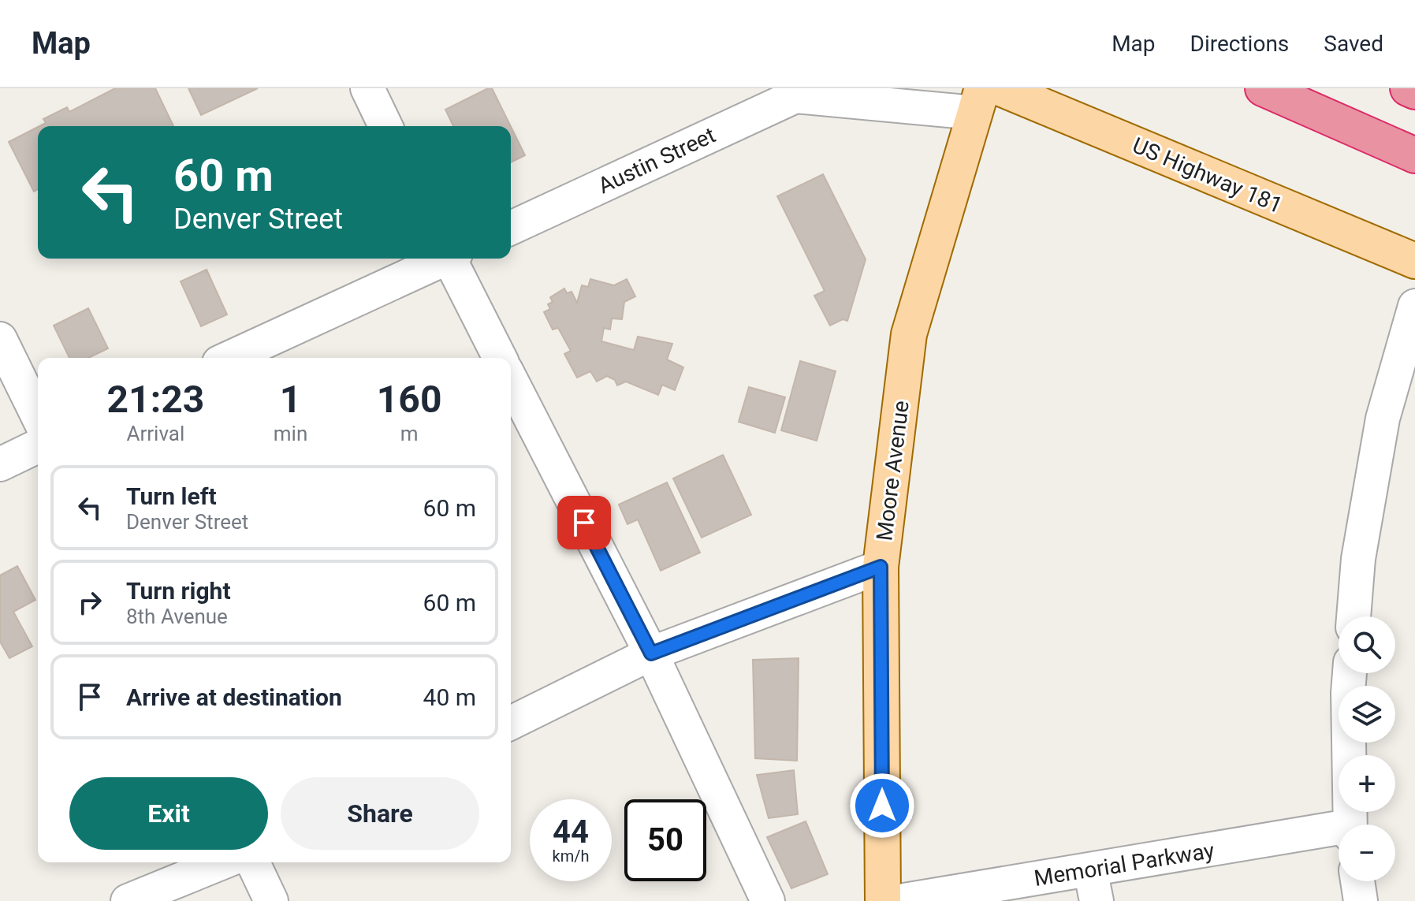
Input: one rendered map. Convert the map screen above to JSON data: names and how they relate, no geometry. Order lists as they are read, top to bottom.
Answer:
{
  "streets": {
    "main road": ["US Highway 181", "Moore Avenue"],
    "street": ["Austin Street", "Memorial Parkway"]
  },
  "page": {
    "header": "Map",
    "nav": ["Map", "Directions", "Saved"],
    "turn": ["60 m", "Denver Street"],
    "eta": [
      "21:23",
      "Arrival",
      "1",
      "min",
      "160",
      "m"
    ],
    "list": [
      {
        "name": "Turn left",
        "note": "Denver Street",
        "value": "60 m"
      },
      {
        "name": "Turn right",
        "note": "8th Avenue",
        "value": "60 m"
      },
      {
        "name": "Arrive at destination",
        "value": "40 m"
      }
    ],
    "map_buttons": ["+", "−"],
    "buttons": ["Exit", "Share"],
    "speed": "44 km/h",
    "limit": "50"
  }
}
